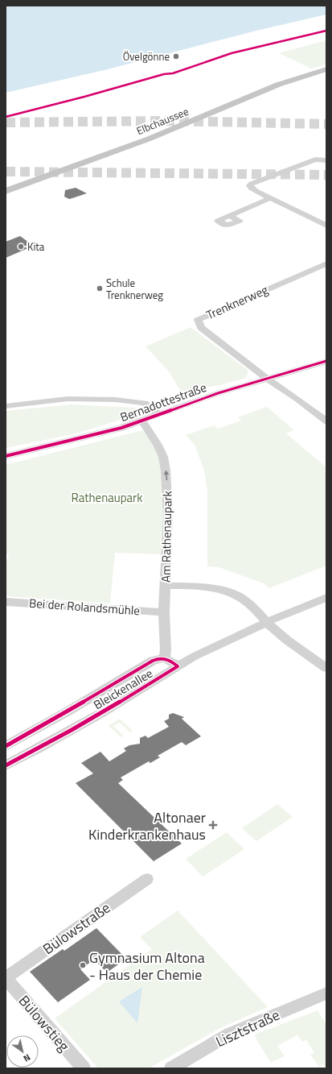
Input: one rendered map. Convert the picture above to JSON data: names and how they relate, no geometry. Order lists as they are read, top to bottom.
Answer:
{
  "streets": {
    "main road": ["Elbchaussee"],
    "street": [
      "Trenknerweg",
      "Bernadottestraße",
      "Am Rathenaupark",
      "Bei der Rolandsmühle",
      "Bleickenallee",
      "Bülowstraße",
      "Bülowstieg",
      "Lisztstraße"
    ]
  },
  "crossings": [
    ["Trenknerweg", "Bernadottestraße"],
    ["Bernadottestraße", "Am Rathenaupark"],
    ["Am Rathenaupark", "Bei der Rolandsmühle"],
    ["Am Rathenaupark", "Bleickenallee"],
    ["Bülowstraße", "Bülowstieg"]
  ],
  "one_way": ["Am Rathenaupark"],
  "parks": ["Rathenaupark"],
  "places": {
    "other": [
      "Övelgönne",
      "Kita",
      "Schule Trenknerweg",
      "Gymnasium Altona - Haus der Chemie"
    ],
    "health": ["Altonaer Kinderkrankenhaus"]
  },
  "north": "bottom right"
}
